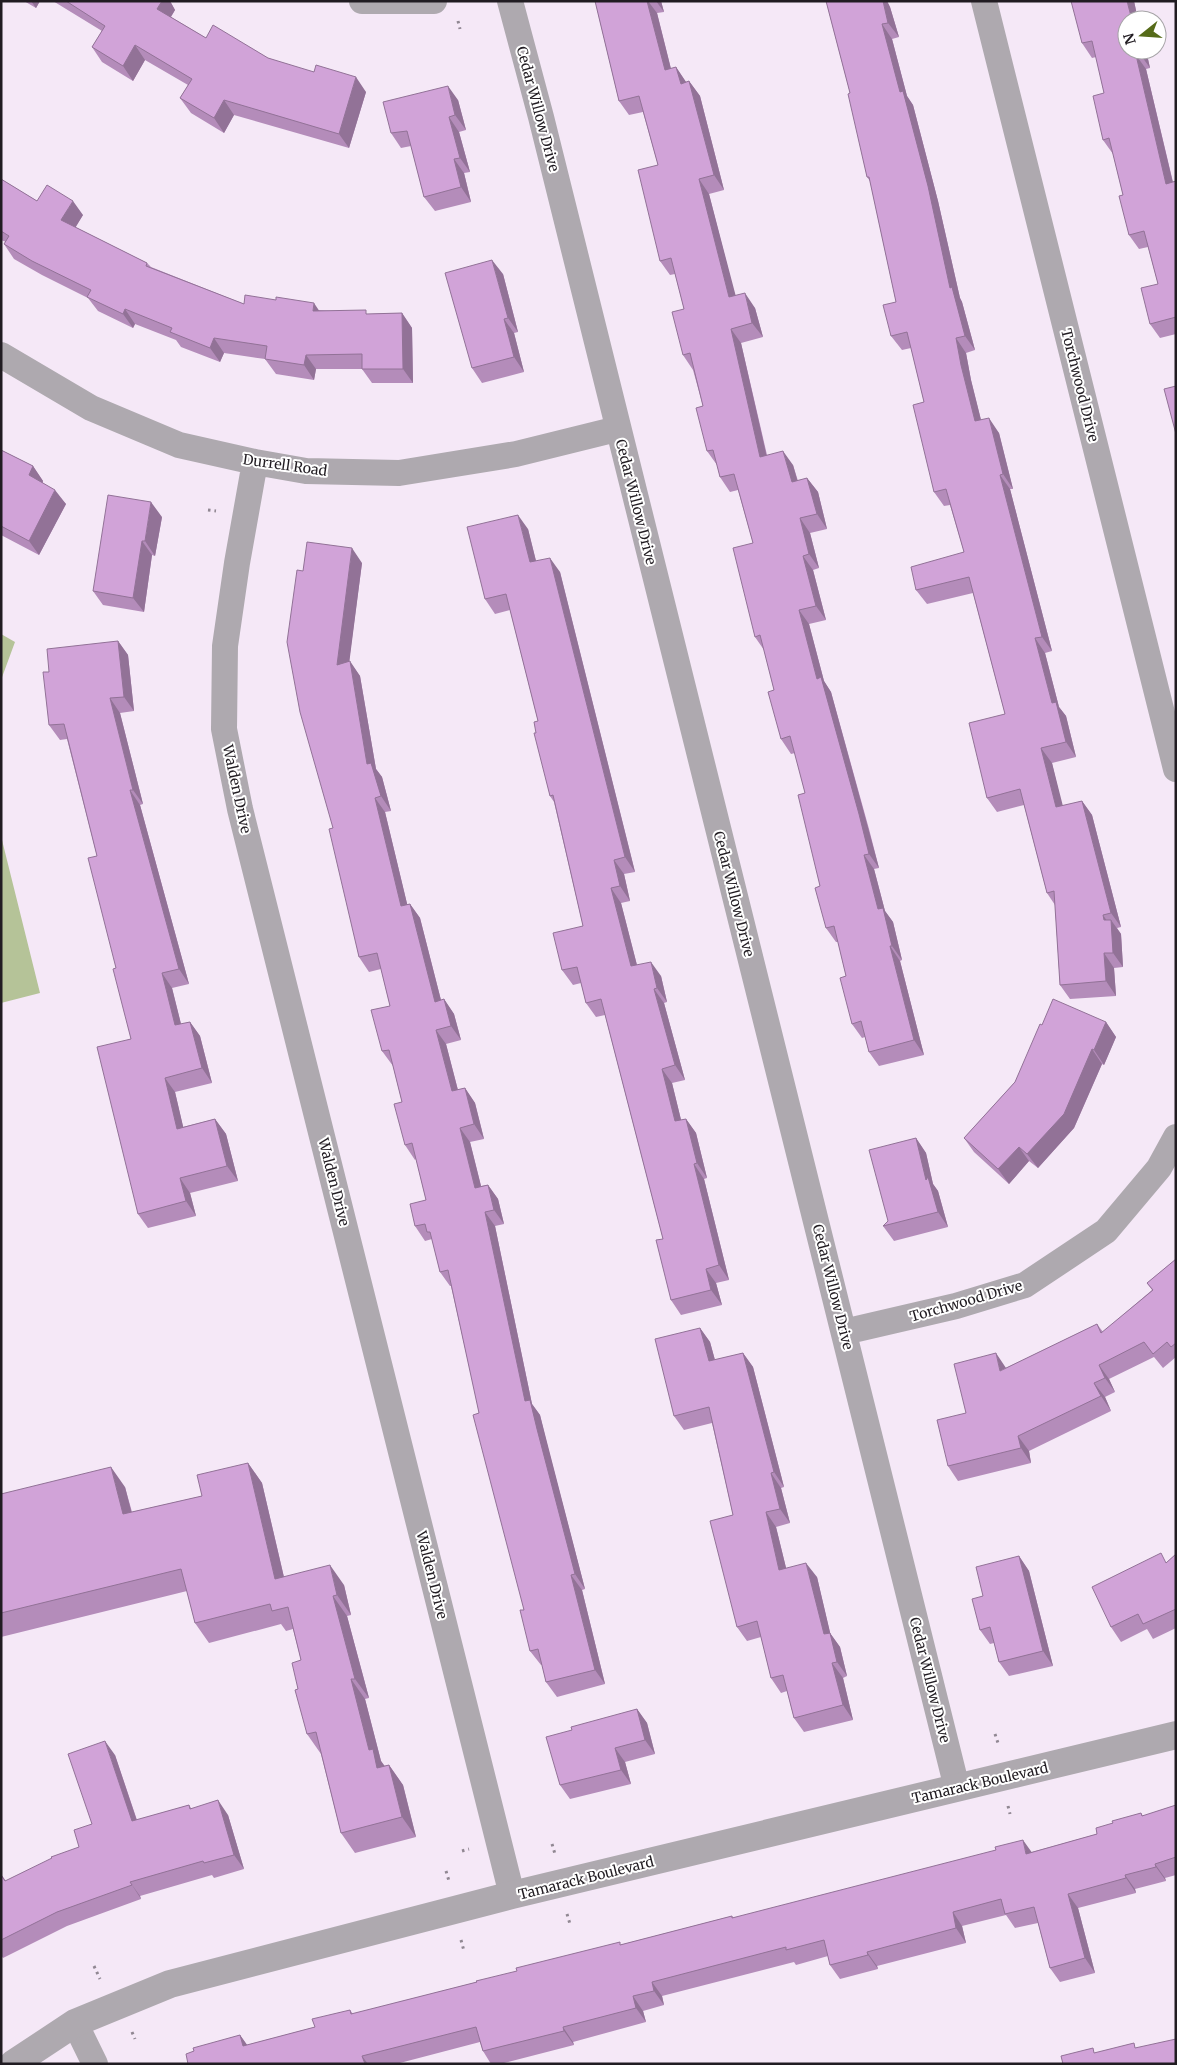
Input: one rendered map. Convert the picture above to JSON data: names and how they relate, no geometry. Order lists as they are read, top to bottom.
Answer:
{
  "streets": {
    "street": [
      "Cedar Willow Drive",
      "Torchwood Drive",
      "Durrell Road",
      "Walden Drive",
      "Tamarack Boulevard"
    ]
  },
  "crossings": [
    ["Cedar Willow Drive", "Torchwood Drive"],
    ["Cedar Willow Drive", "Durrell Road"],
    ["Cedar Willow Drive", "Tamarack Boulevard"],
    ["Durrell Road", "Walden Drive"],
    ["Walden Drive", "Tamarack Boulevard"]
  ],
  "north": "left"
}
